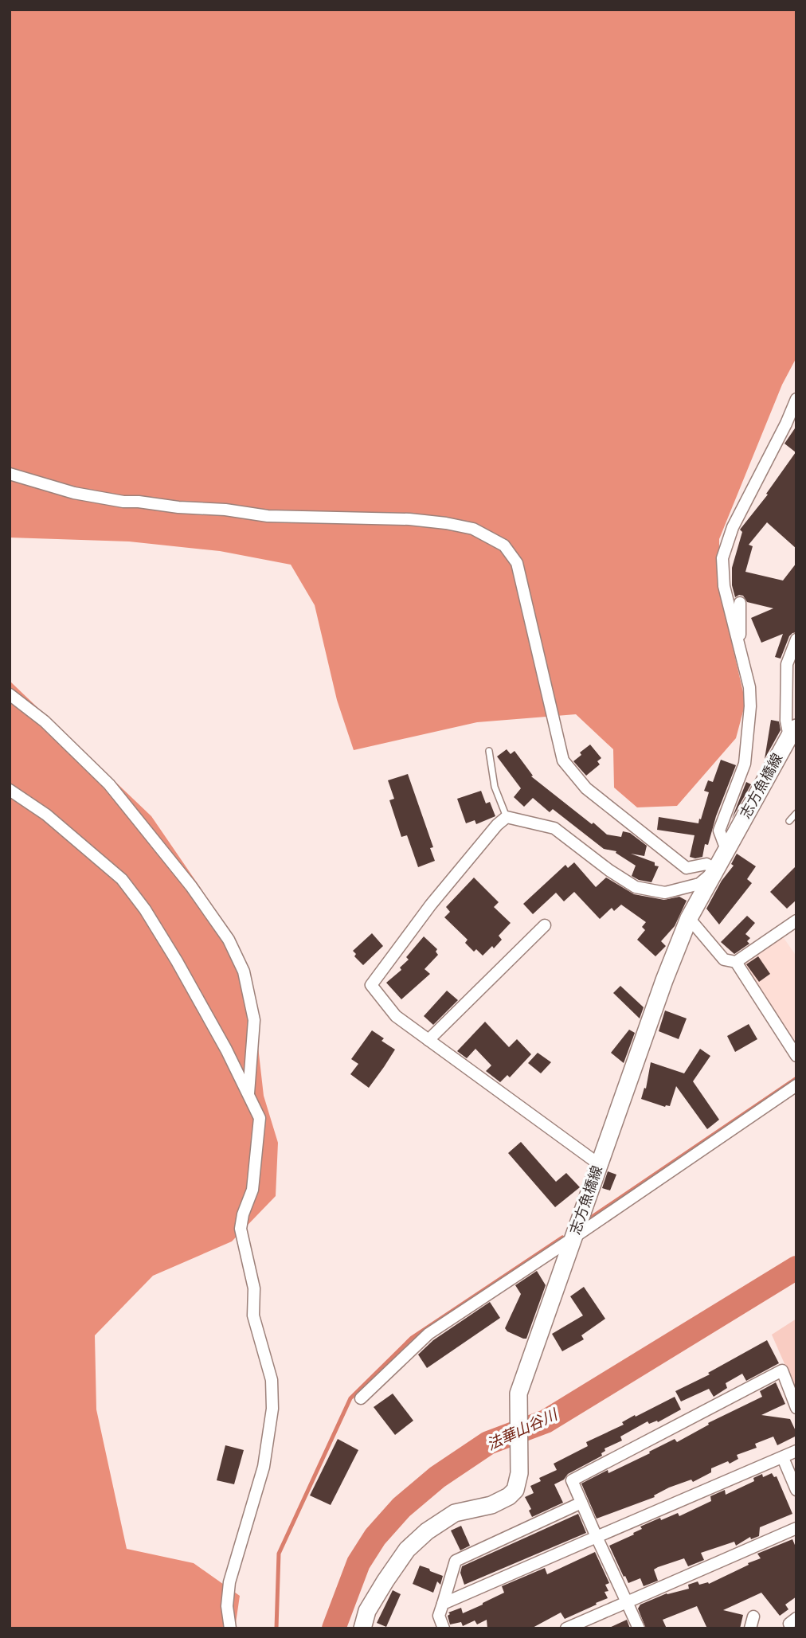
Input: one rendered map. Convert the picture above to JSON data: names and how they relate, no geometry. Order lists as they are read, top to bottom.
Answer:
{
  "streets": {
    "main road": ["志方魚橋線"]
  },
  "water": ["法華山谷川"]
}
